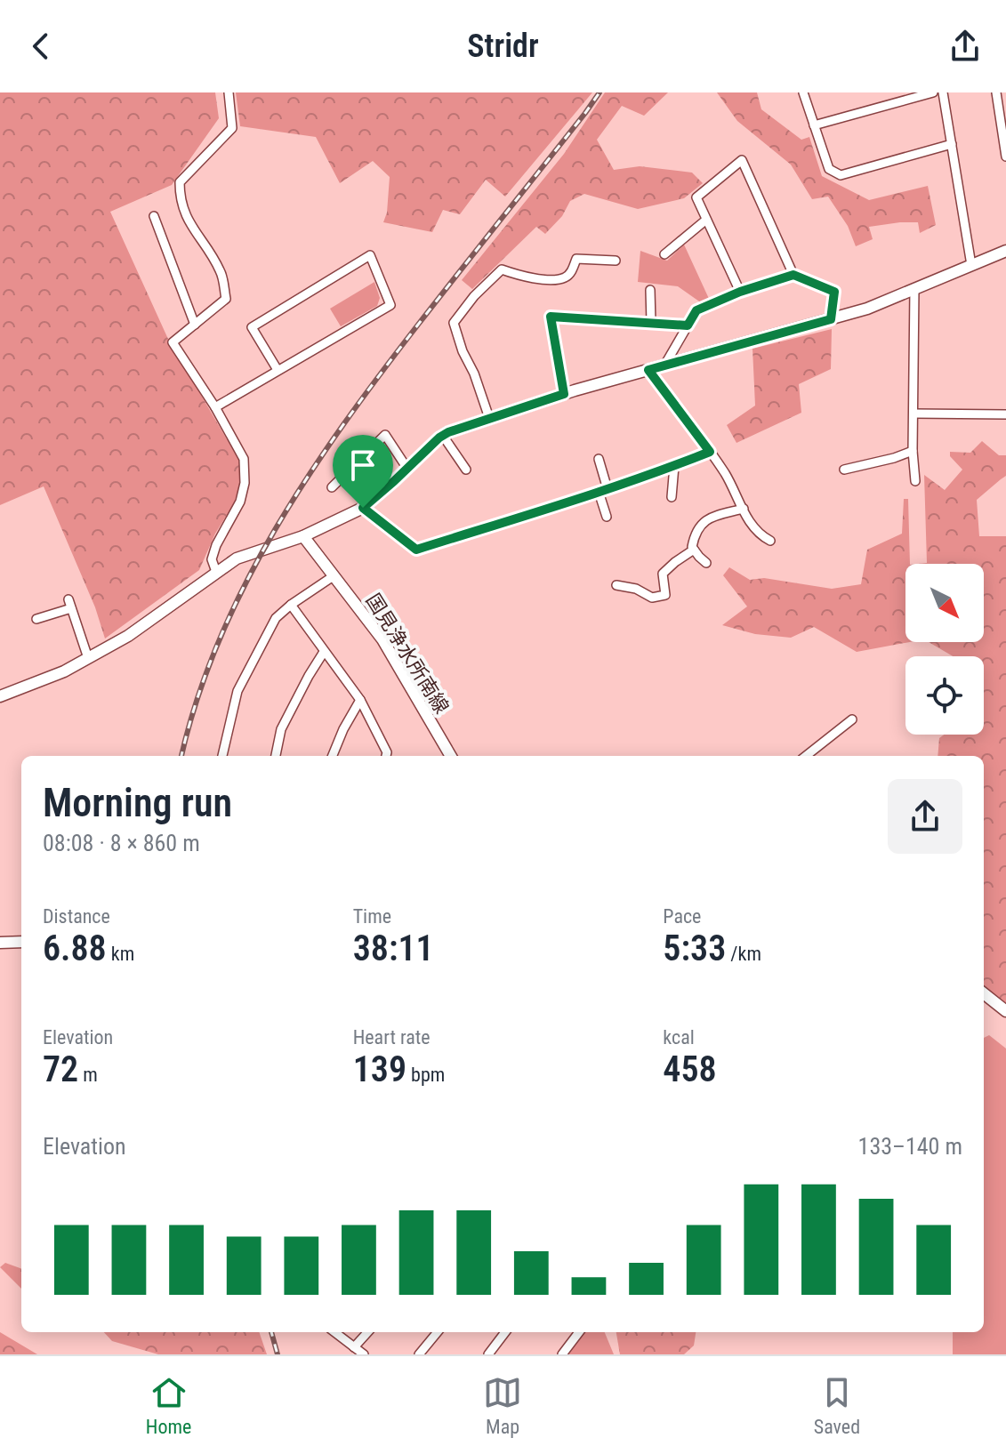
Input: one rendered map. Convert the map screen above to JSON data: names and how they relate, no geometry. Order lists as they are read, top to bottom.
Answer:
{
  "streets": {
    "street": ["国見浄水所南線"]
  },
  "north": "bottom right",
  "page": {
    "header": "Stridr",
    "heading": ["Morning run", "08:08 · 8 × 860 m"],
    "stats": [
      ["Distance", "6.88 km"],
      ["Time", "38:11"],
      ["Pace", "5:33 /km"],
      ["Elevation", "72 m"],
      ["Heart rate", "139 bpm"],
      ["kcal", "458"]
    ],
    "chart": ["Elevation", "133–140 m"],
    "tabs": ["Home", "Map", "Saved"]
  }
}
